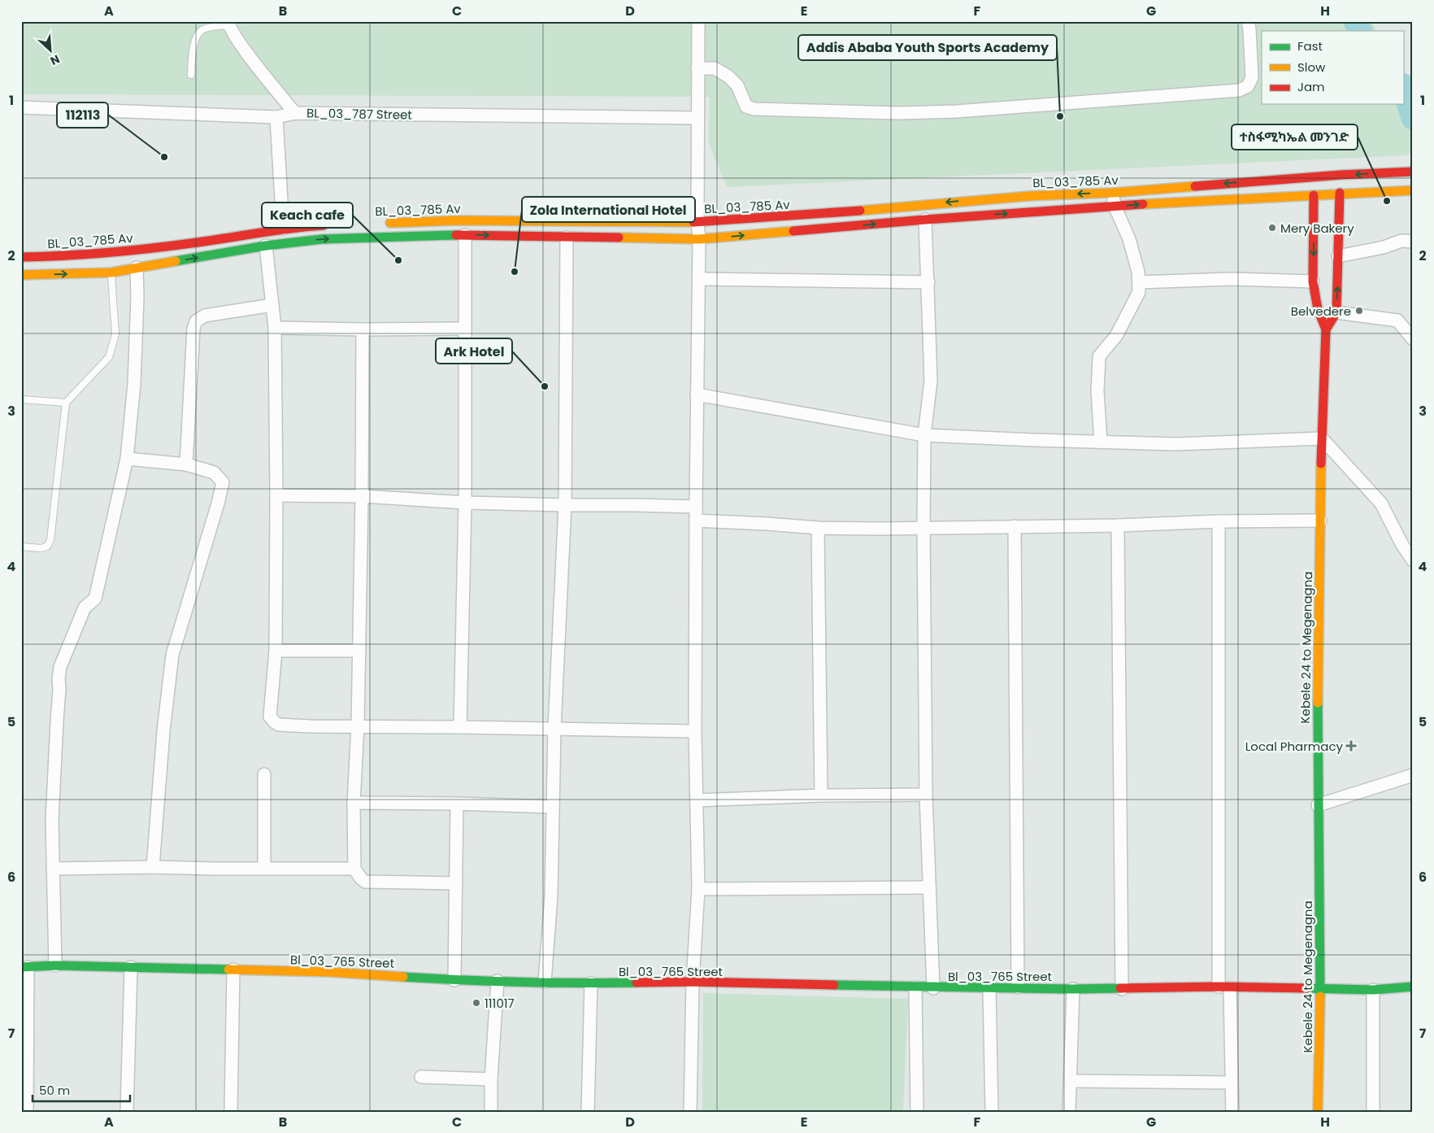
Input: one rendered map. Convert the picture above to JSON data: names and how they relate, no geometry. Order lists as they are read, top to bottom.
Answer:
{
  "streets": {
    "main road": ["BL_03_785 Av", "Kebele 24 to Megenagna", "Bl_03_765 Street"],
    "street": ["BL_03_787 Street"]
  },
  "crossings": [
    ["Kebele 24 to Megenagna", "Bl_03_765 Street"]
  ],
  "places": {
    "other": [
      "Addis Ababa Youth Sports Academy",
      "112113",
      "ተስፋሚካኤል መንገድ",
      "Mery Bakery",
      "Keach cafe",
      "Zola International Hotel",
      "Belvedere",
      "Ark Hotel",
      "111017"
    ],
    "health": ["Local Pharmacy"]
  },
  "legend": ["Fast", "Slow", "Jam"],
  "scale_bar": "50 m",
  "north": "bottom right",
  "grid": {
    "columns": [
      "A",
      "B",
      "C",
      "D",
      "E",
      "F",
      "G",
      "H"
    ],
    "rows": [
      "1",
      "2",
      "3",
      "4",
      "5",
      "6",
      "7"
    ]
  }
}
